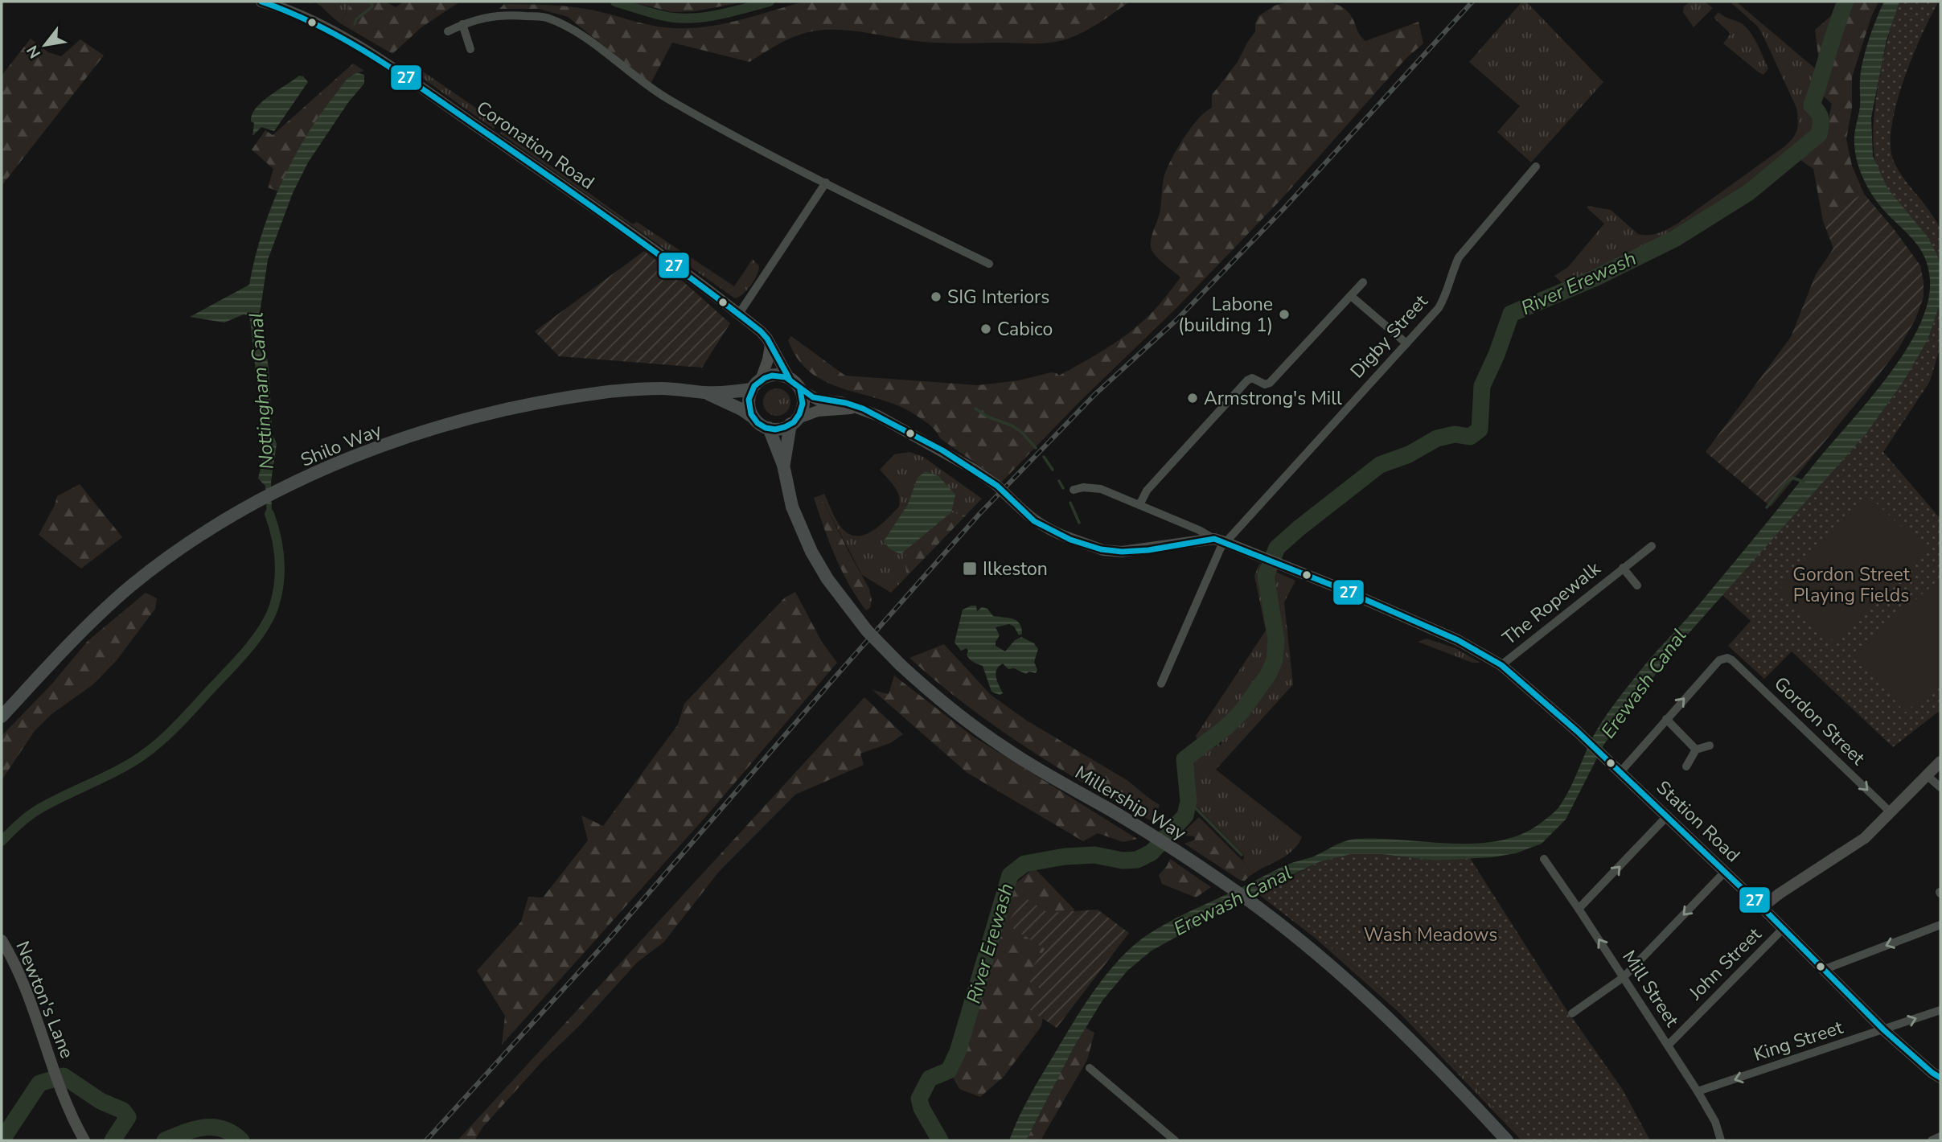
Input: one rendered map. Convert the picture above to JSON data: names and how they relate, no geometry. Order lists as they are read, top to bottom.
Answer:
{
  "streets": {
    "main road": ["Shilo Way", "Millership Way"],
    "street": [
      "Coronation Road",
      "Digby Street",
      "The Ropewalk",
      "Gordon Street",
      "Station Road",
      "John Street",
      "Mill Street",
      "Newton's Lane",
      "King Street"
    ]
  },
  "crossings": [
    ["Coronation Road", "Shilo Way"],
    ["Coronation Road", "Millership Way"],
    ["Digby Street", "Station Road"],
    ["Shilo Way", "Millership Way"],
    ["The Ropewalk", "Station Road"],
    ["Station Road", "John Street"],
    ["Station Road", "King Street"],
    ["John Street", "Mill Street"],
    ["Mill Street", "King Street"]
  ],
  "water": ["River Erewash", "Nottingham Canal", "Erewash Canal"],
  "parks": ["Gordon Street Playing Fields", "Wash Meadows"],
  "places": {
    "other": [
      "SIG Interiors",
      "Labone (building 1)",
      "Cabico",
      "Armstrong's Mill"
    ],
    "transit": ["Ilkeston"]
  },
  "lines": ["transit line 27"],
  "north": "bottom left"
}
